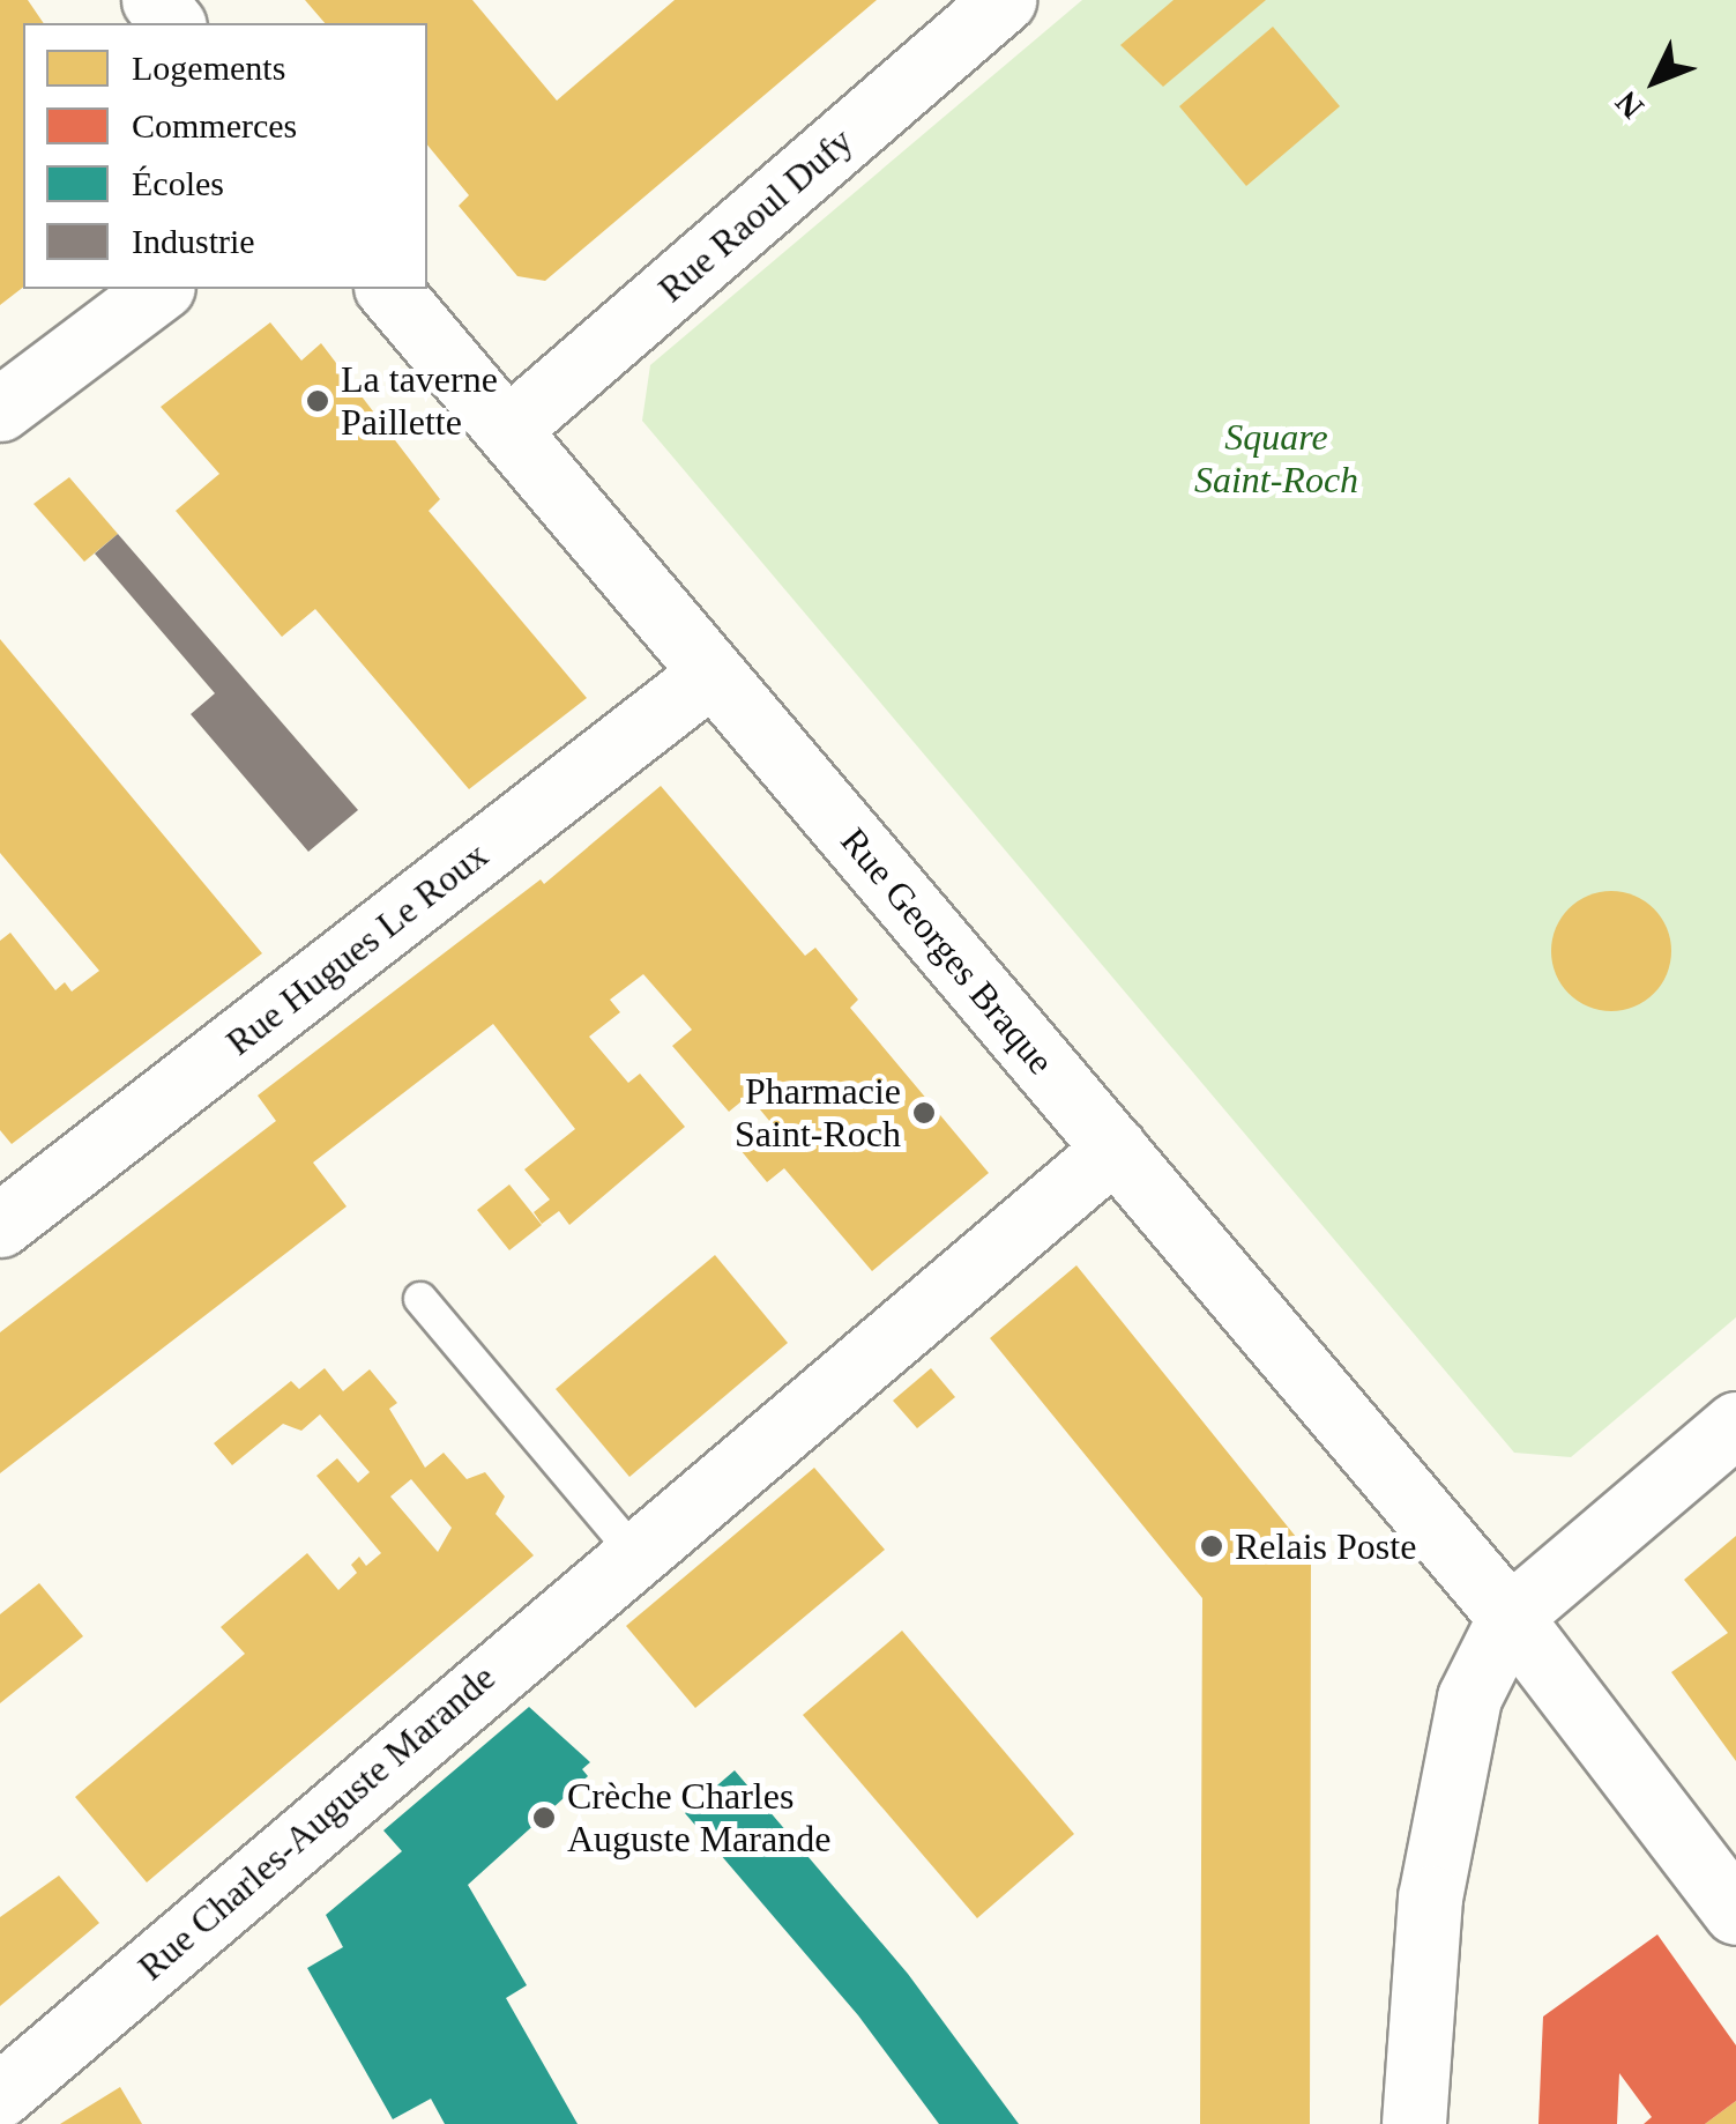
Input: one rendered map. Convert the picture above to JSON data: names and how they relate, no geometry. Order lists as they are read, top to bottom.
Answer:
{
  "streets": {
    "street": [
      "Rue Raoul Dufy",
      "Rue Hugues Le Roux",
      "Rue Georges Braque",
      "Rue Charles-Auguste Marande"
    ]
  },
  "crossings": [
    ["Rue Raoul Dufy", "Rue Georges Braque"],
    ["Rue Hugues Le Roux", "Rue Georges Braque"],
    ["Rue Georges Braque", "Rue Charles-Auguste Marande"]
  ],
  "parks": ["Square Saint-Roch"],
  "places": [
    "La taverne Paillette",
    "Pharmacie Saint-Roch",
    "Relais Poste",
    "Crèche Charles Auguste Marande"
  ],
  "legend": [
    "Logements",
    "Commerces",
    "Écoles",
    "Industrie"
  ],
  "north": "bottom left"
}
